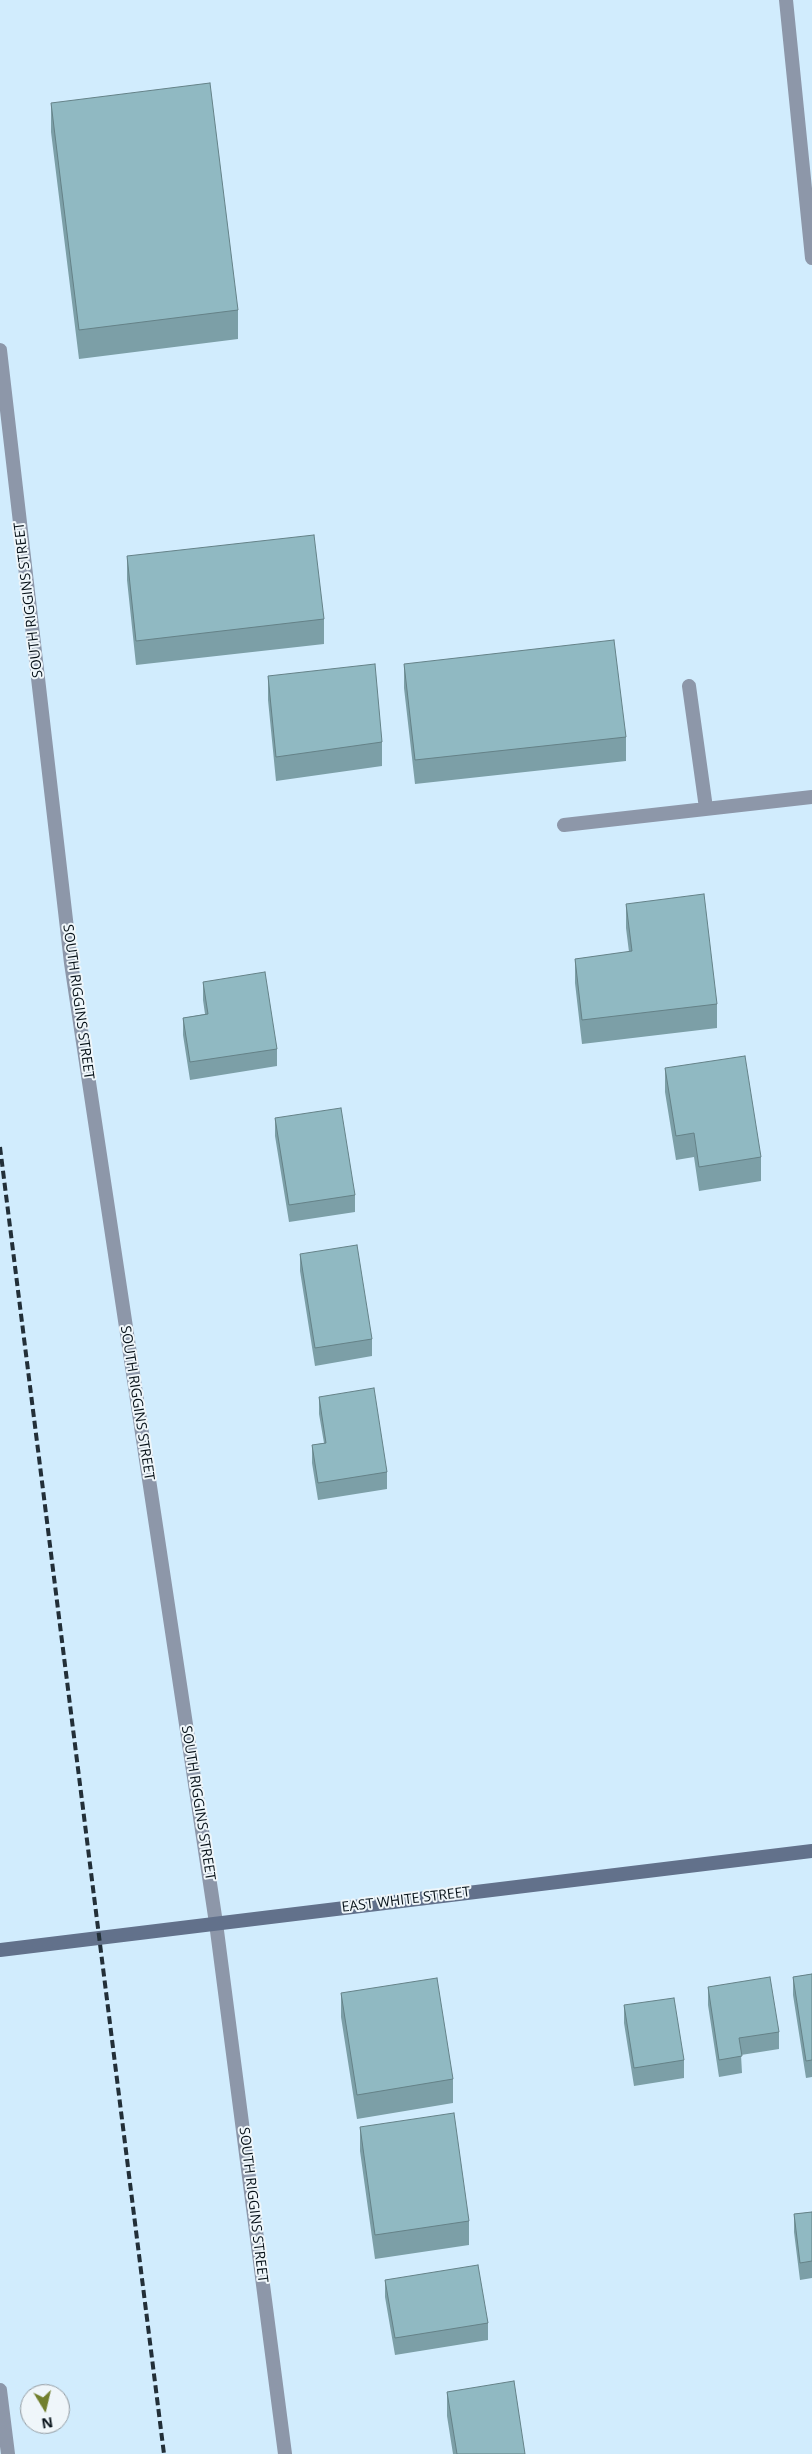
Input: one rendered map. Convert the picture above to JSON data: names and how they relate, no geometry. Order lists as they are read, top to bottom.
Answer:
{
  "streets": {
    "main road": ["EAST WHITE STREET"],
    "street": ["SOUTH RIGGINS STREET"]
  },
  "crossings": [
    ["SOUTH RIGGINS STREET", "EAST WHITE STREET"]
  ],
  "north": "bottom"
}
